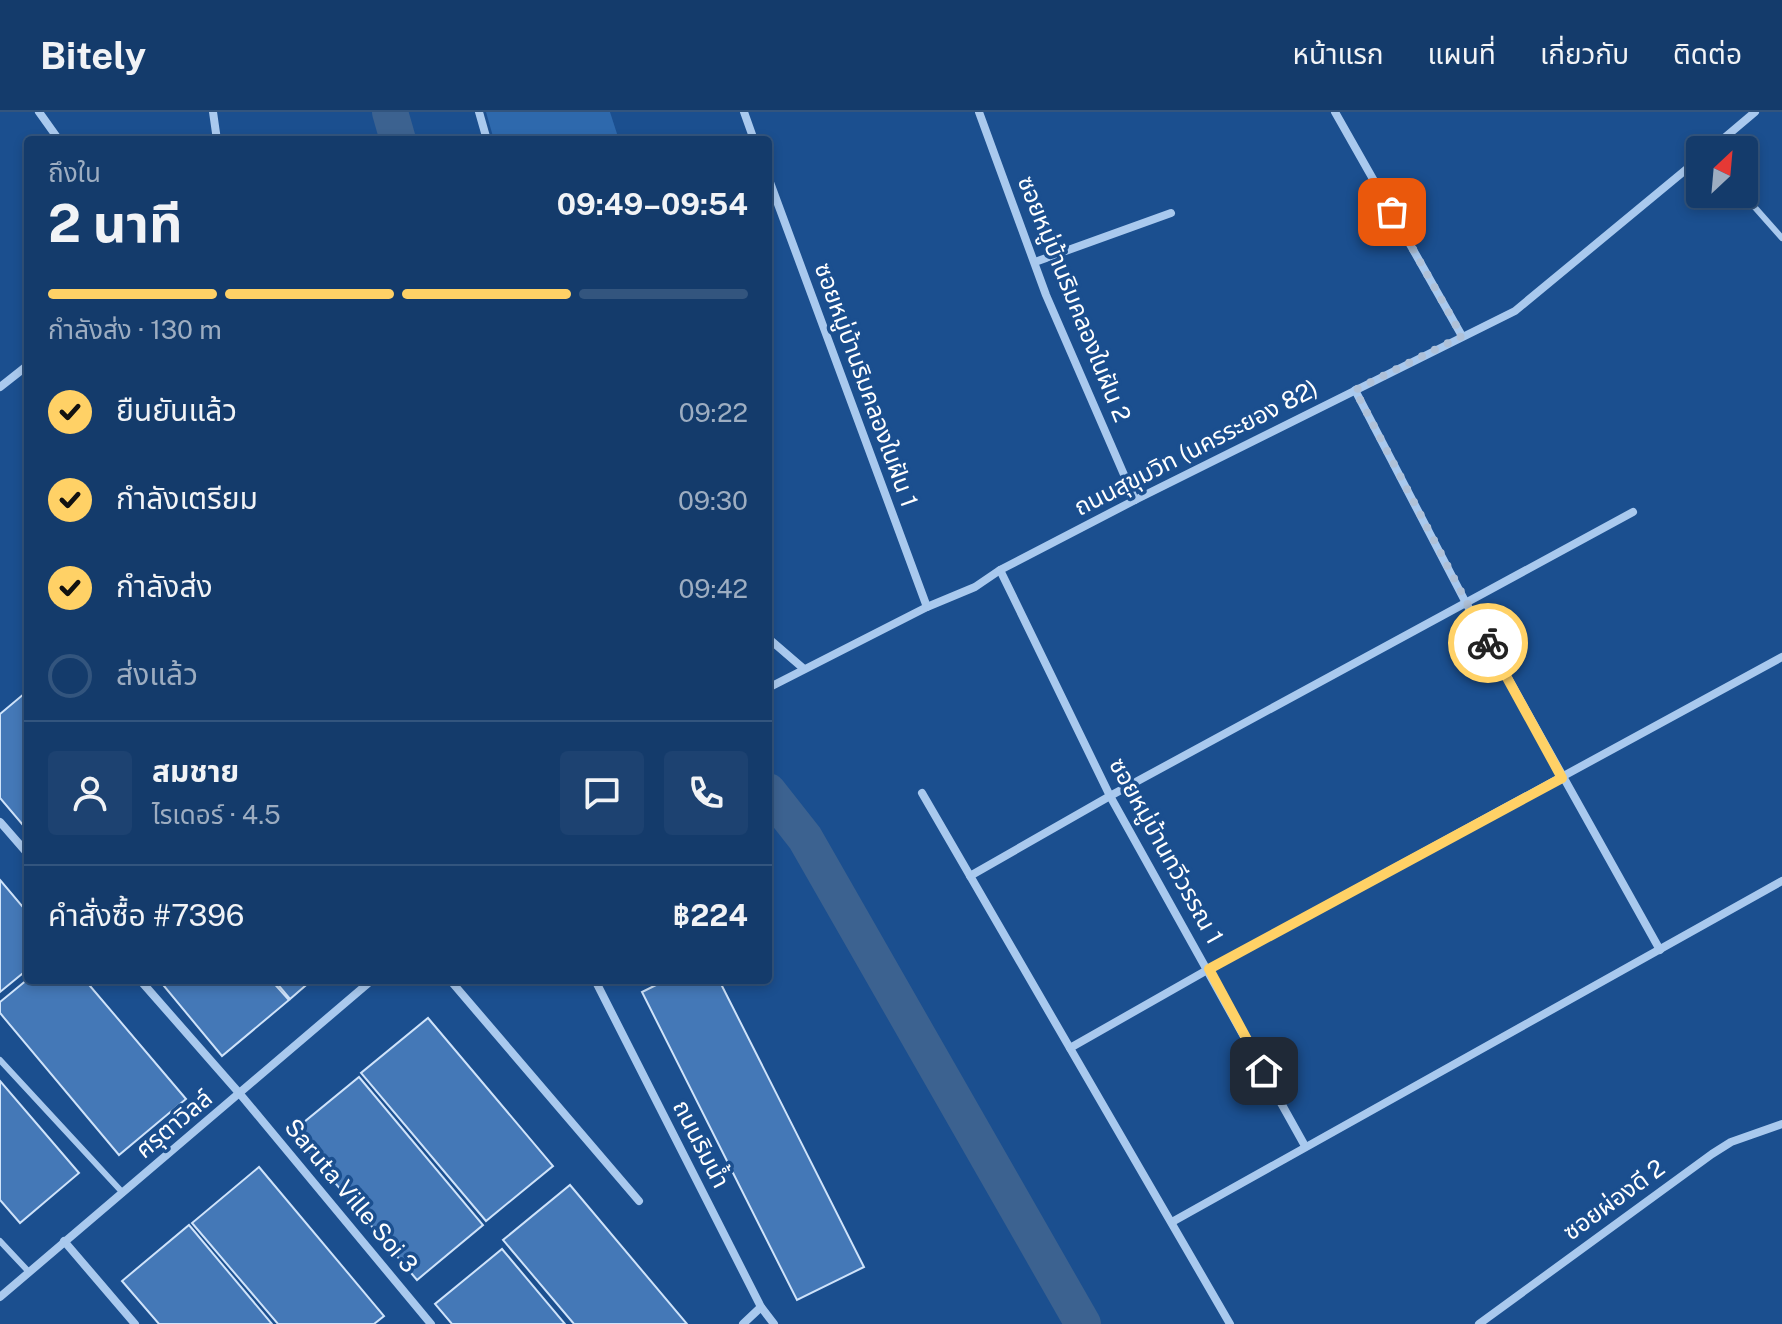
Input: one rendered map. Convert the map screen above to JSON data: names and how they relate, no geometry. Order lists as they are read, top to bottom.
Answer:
{
  "streets": {
    "street": [
      "ซอยหมู่บ้านริมคลองในฝัน 2",
      "ซอยหมู่บ้านริมคลองในฝัน 1",
      "ถนนสุขุมวิท (นครระยอง 82)",
      "ซอยหมู่บ้านทวีวรรณ 1",
      "ศรุตาวิลล์",
      "ถนนริมน้ำ",
      "Saruta Ville Soi 3",
      "ซอยผ่องดี 2"
    ]
  },
  "crossings": [
    ["ซอยหมู่บ้านริมคลองในฝัน 2", "ถนนสุขุมวิท (นครระยอง 82)"],
    ["ซอยหมู่บ้านริมคลองในฝัน 1", "ถนนสุขุมวิท (นครระยอง 82)"],
    ["ถนนสุขุมวิท (นครระยอง 82)", "ซอยหมู่บ้านทวีวรรณ 1"],
    ["ศรุตาวิลล์", "Saruta Ville Soi 3"]
  ],
  "north": "top right",
  "page": {
    "header": "Bitely",
    "nav": [
      "หน้าแรก",
      "แผนที่",
      "เกี่ยวกับ",
      "ติดต่อ"
    ],
    "heading": ["2 นาที", "ถึงใน", "09:49–09:54"],
    "panel": [
      "สมชาย",
      "ไรเดอร์ · 4.5",
      "คำสั่งซื้อ #7396",
      "฿224"
    ],
    "bar": "กำลังส่ง · 130 m",
    "list": [
      ["ยืนยันแล้ว", "09:22"],
      ["กำลังเตรียม", "09:30"],
      ["กำลังส่ง", "09:42"],
      "ส่งแล้ว"
    ]
  }
}
